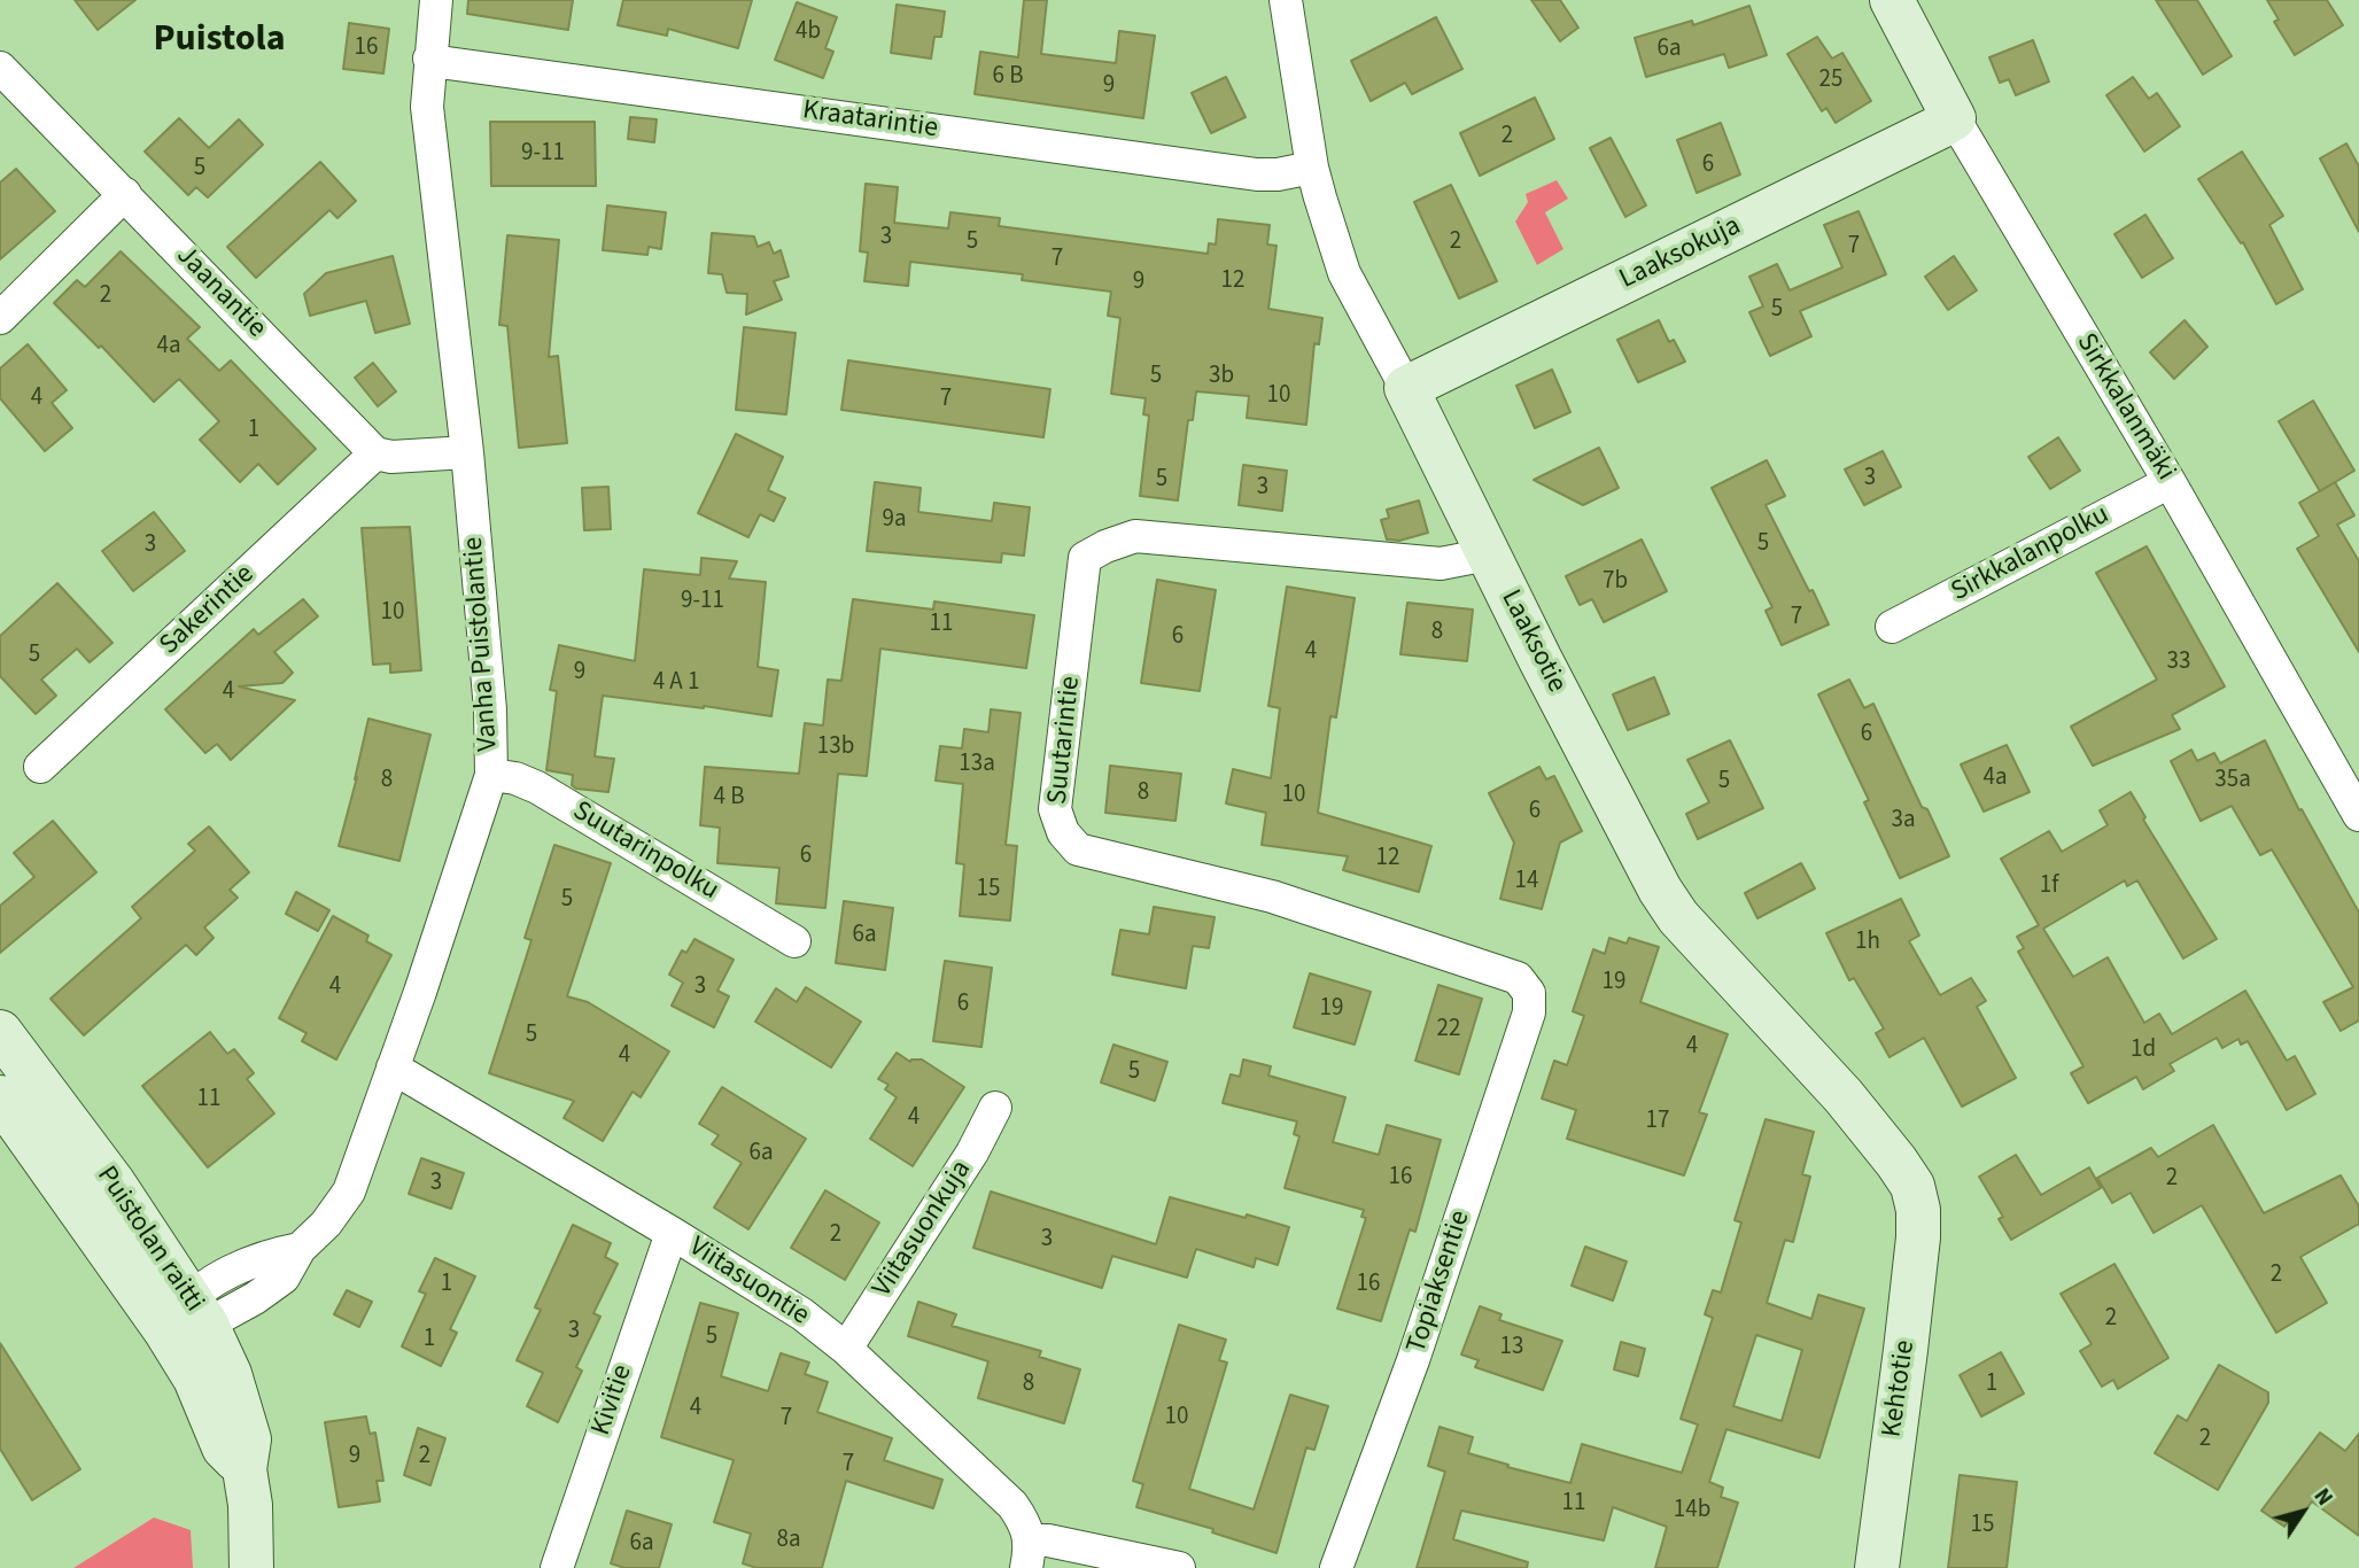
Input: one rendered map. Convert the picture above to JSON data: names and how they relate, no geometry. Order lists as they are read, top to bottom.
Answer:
{
  "streets": {
    "street": [
      "Kraatarintie",
      "Laaksokuja",
      "Jaanantie",
      "Sirkkalanmäki",
      "Sirkkalanpolku",
      "Sakerintie",
      "Laaksotie",
      "Vanha Puistolantie",
      "Suutarintie",
      "Suutarinpolku",
      "Viitasuonkuja",
      "Puistolan raitti",
      "Viitasuontie",
      "Topiaksentie",
      "Kehtotie",
      "Kivitie"
    ]
  },
  "crossings": [
    ["Kraatarintie", "Laaksotie"],
    ["Kraatarintie", "Vanha Puistolantie"],
    ["Laaksokuja", "Sirkkalanmäki"],
    ["Laaksokuja", "Laaksotie"],
    ["Jaanantie", "Sakerintie"],
    ["Sirkkalanmäki", "Sirkkalanpolku"],
    ["Laaksotie", "Suutarintie"],
    ["Laaksotie", "Kehtotie"],
    ["Vanha Puistolantie", "Suutarinpolku"],
    ["Vanha Puistolantie", "Puistolan raitti"],
    ["Vanha Puistolantie", "Viitasuontie"],
    ["Suutarintie", "Topiaksentie"],
    ["Viitasuonkuja", "Viitasuontie"],
    ["Viitasuontie", "Kivitie"]
  ],
  "districts": ["Puistola"],
  "house_numbers": [
    "4b",
    "16",
    "6a",
    "6 B",
    "25",
    "9",
    "2",
    "9-11",
    "6",
    "5",
    "3",
    "5",
    "2",
    "7",
    "7",
    "12",
    "9",
    "2",
    "5",
    "4a",
    "5",
    "3b",
    "10",
    "4",
    "7",
    "1",
    "3",
    "5",
    "3",
    "9a",
    "5",
    "3",
    "7b",
    "9-11",
    "10",
    "7",
    "11",
    "8",
    "6",
    "4",
    "5",
    "33",
    "9",
    "4 A 1",
    "4",
    "6",
    "13b",
    "13a",
    "4a",
    "8",
    "35a",
    "5",
    "8",
    "10",
    "4 B",
    "6",
    "3a",
    "6",
    "12",
    "14",
    "1f",
    "15",
    "5",
    "6a",
    "1h",
    "19",
    "4",
    "3",
    "6",
    "19",
    "22",
    "5",
    "4",
    "1d",
    "4",
    "5",
    "11",
    "4",
    "17",
    "6a",
    "16",
    "2",
    "3",
    "2",
    "3",
    "2",
    "1",
    "16",
    "2",
    "3",
    "5",
    "1",
    "13",
    "8",
    "1",
    "4",
    "10",
    "7",
    "2",
    "9",
    "2",
    "7",
    "11",
    "14b",
    "15",
    "8a",
    "6a"
  ],
  "north": "top right"
}
